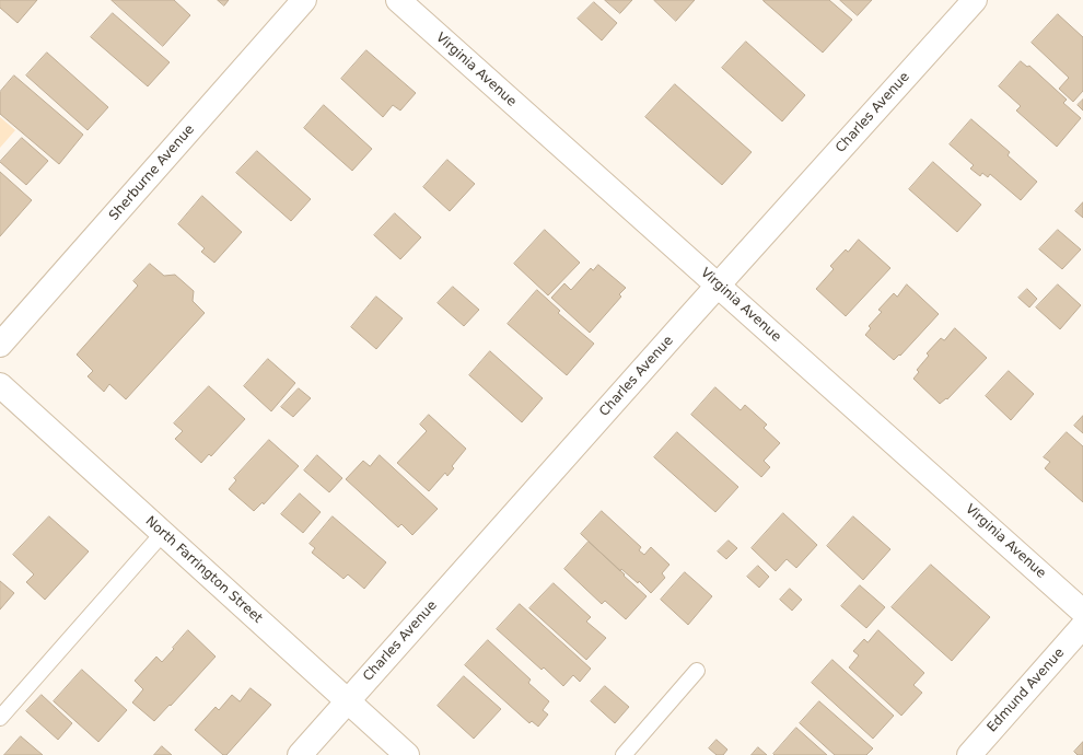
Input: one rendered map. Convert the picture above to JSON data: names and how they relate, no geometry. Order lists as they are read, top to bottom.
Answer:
{
  "streets": {
    "street": [
      "Virginia Avenue",
      "Charles Avenue",
      "Sherburne Avenue",
      "North Farrington Street",
      "Edmund Avenue"
    ]
  },
  "crossings": [
    ["Virginia Avenue", "Charles Avenue"],
    ["Charles Avenue", "North Farrington Street"]
  ]
}
